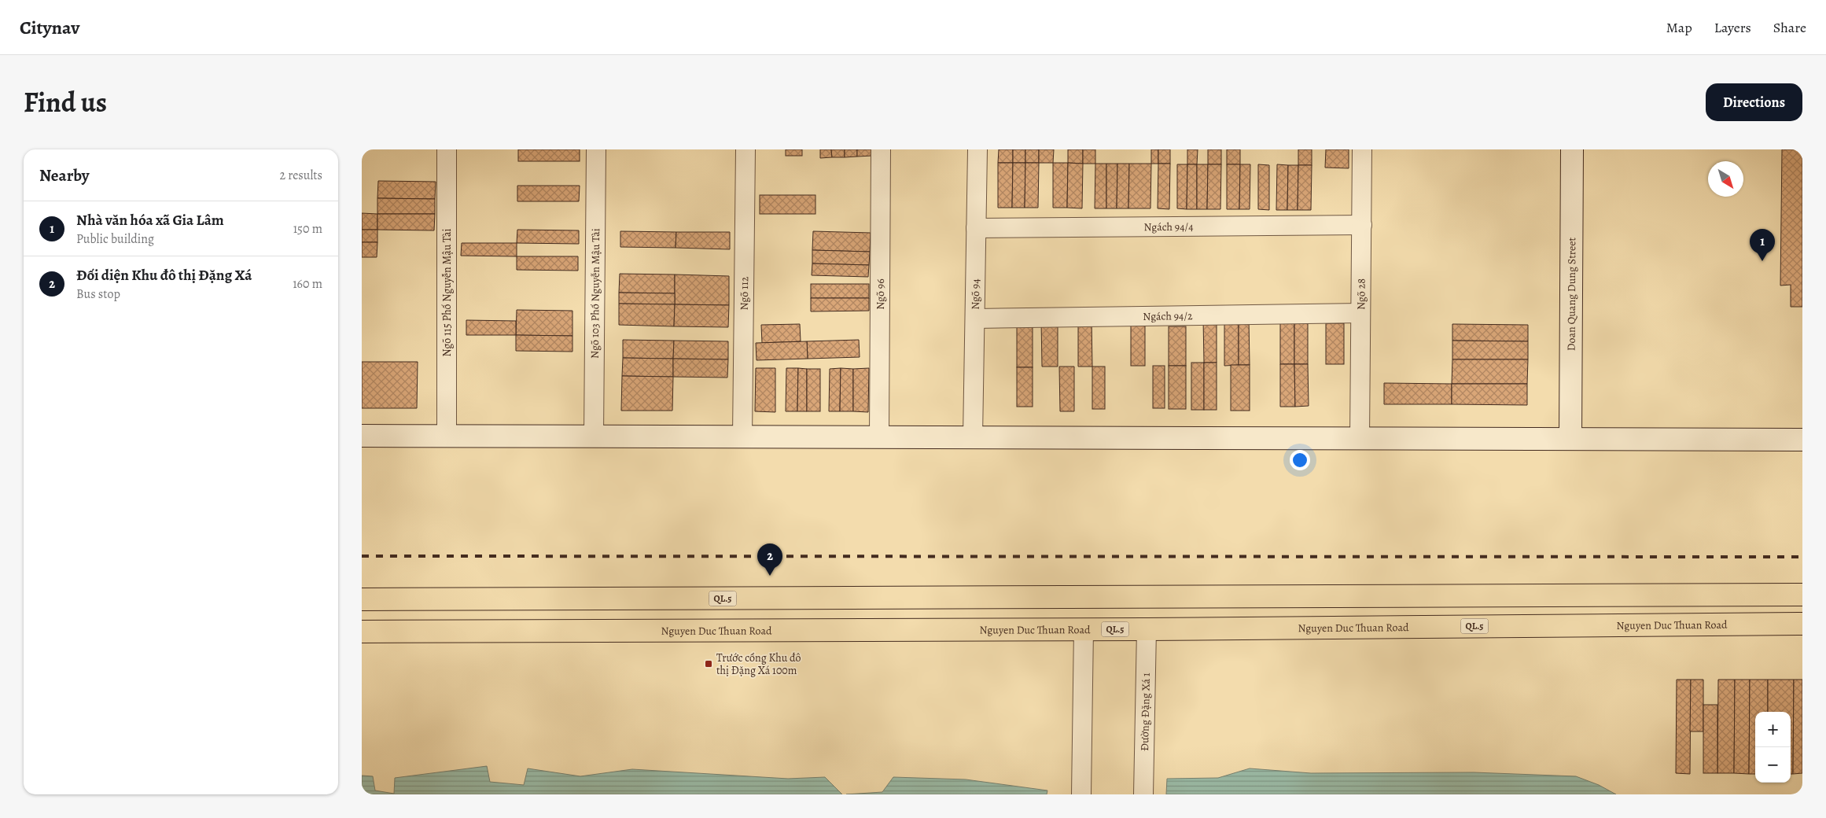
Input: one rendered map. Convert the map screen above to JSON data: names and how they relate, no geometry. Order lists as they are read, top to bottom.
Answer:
{
  "streets": {
    "highway": ["QL.5", "Nguyen Duc Thuan Road"],
    "street": [
      "Ngách 94/4",
      "Ngõ 115 Phố Nguyễn Mậu Tài",
      "Ngõ 103 Phố Nguyễn Mậu Tài",
      "Ngõ 112",
      "Ngõ 96",
      "Ngõ 94",
      "Ngõ 28",
      "Doan Quang Dung Street",
      "Ngách 94/2",
      "Đường Đặng Xá 1"
    ]
  },
  "crossings": [
    ["Ngách 94/4", "Ngõ 94"],
    ["Ngách 94/4", "Ngõ 28"],
    ["Ngõ 94", "Ngách 94/2"],
    ["Ngõ 28", "Ngách 94/2"],
    ["Nguyen Duc Thuan Road", "Đường Đặng Xá 1"]
  ],
  "places": {
    "transit": ["Trước cổng Khu đô thị Đặng Xá 100m"]
  },
  "north": "bottom right",
  "page": {
    "header": "Citynav",
    "nav": ["Map", "Layers", "Share"],
    "title": "Find us",
    "buttons": "Directions",
    "heading": ["Nearby", "2 results"],
    "list": [
      {
        "mark": "1",
        "name": "Nhà văn hóa xã Gia Lâm",
        "note": "Public building",
        "value": "150 m"
      },
      {
        "mark": "2",
        "name": "Đối diện Khu đô thị Đặng Xá",
        "note": "Bus stop",
        "value": "160 m"
      }
    ],
    "pins": ["1", "2"],
    "map_buttons": ["+", "−"]
  }
}
